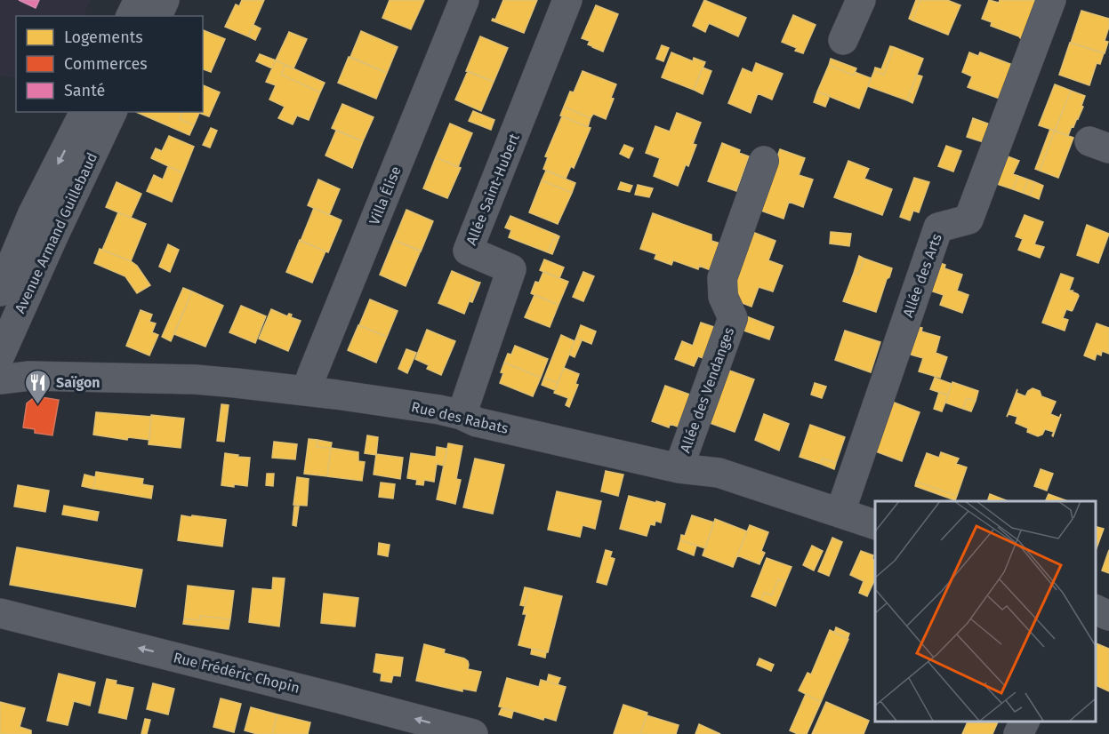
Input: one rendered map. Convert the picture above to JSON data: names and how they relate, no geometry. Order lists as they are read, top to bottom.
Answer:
{
  "streets": {
    "street": [
      "Allée Saint-Hubert",
      "Villa Élise",
      "Avenue Armand Guillebaud",
      "Allée des Arts",
      "Allée des Vendanges",
      "Rue des Rabats",
      "Rue Frédéric Chopin"
    ]
  },
  "crossings": [
    ["Allée Saint-Hubert", "Rue des Rabats"],
    ["Villa Élise", "Rue des Rabats"],
    ["Allée des Arts", "Rue des Rabats"],
    ["Allée des Vendanges", "Rue des Rabats"]
  ],
  "one_way": ["Rue Frédéric Chopin"],
  "places": {
    "restaurant": ["Saïgon"]
  },
  "legend": ["Logements", "Commerces", "Santé"]
}
